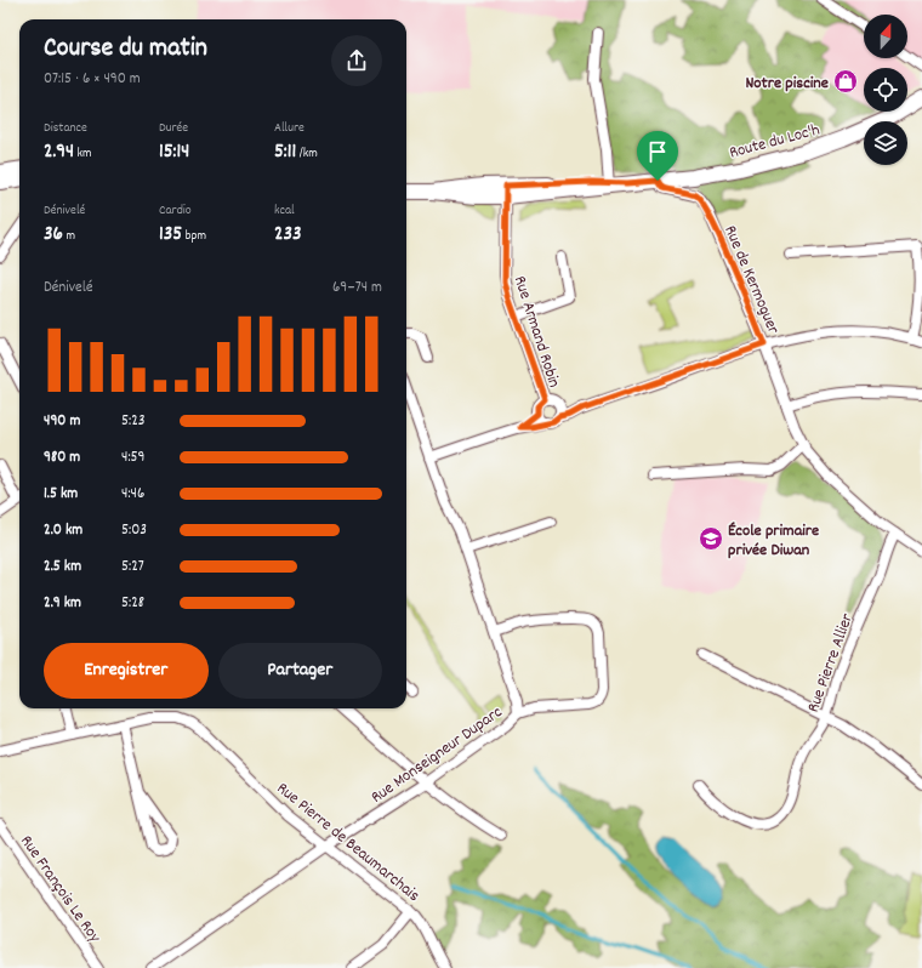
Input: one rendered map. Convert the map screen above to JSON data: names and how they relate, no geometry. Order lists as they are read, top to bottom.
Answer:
{
  "streets": {
    "main road": ["Route du Loc'h"],
    "street": [
      "Rue de Kermoguer",
      "Rue Armand Robin",
      "Rue Pierre Allier",
      "Rue Monseigneur Duparc",
      "Rue Pierre de Beaumarchais",
      "Rue François Le Roy"
    ]
  },
  "crossings": [
    ["Route du Loc'h", "Rue de Kermoguer"],
    ["Route du Loc'h", "Rue Armand Robin"],
    ["Rue de Kermoguer", "Rue Pierre Allier"],
    ["Rue Monseigneur Duparc", "Rue Pierre de Beaumarchais"]
  ],
  "places": {
    "shop": ["Notre piscine"],
    "school or university": ["École primaire privée Diwan"]
  },
  "north": "top",
  "page": {
    "heading": ["Course du matin", "07:15 · 6 × 490 m"],
    "stats": [
      ["Distance", "2.94 km"],
      ["Durée", "15:14"],
      ["Allure", "5:11 /km"],
      ["Dénivelé", "36 m"],
      ["Cardio", "135 bpm"],
      ["kcal", "233"]
    ],
    "chart": ["Dénivelé", "69–74 m"],
    "list": [
      {
        "name": "490 m",
        "note": "5:23"
      },
      {
        "name": "980 m",
        "note": "4:59"
      },
      {
        "name": "1.5 km",
        "note": "4:46"
      },
      {
        "name": "2.0 km",
        "note": "5:03"
      },
      {
        "name": "2.5 km",
        "note": "5:27"
      },
      {
        "name": "2.9 km",
        "note": "5:28"
      }
    ],
    "buttons": ["Enregistrer", "Partager"]
  }
}
